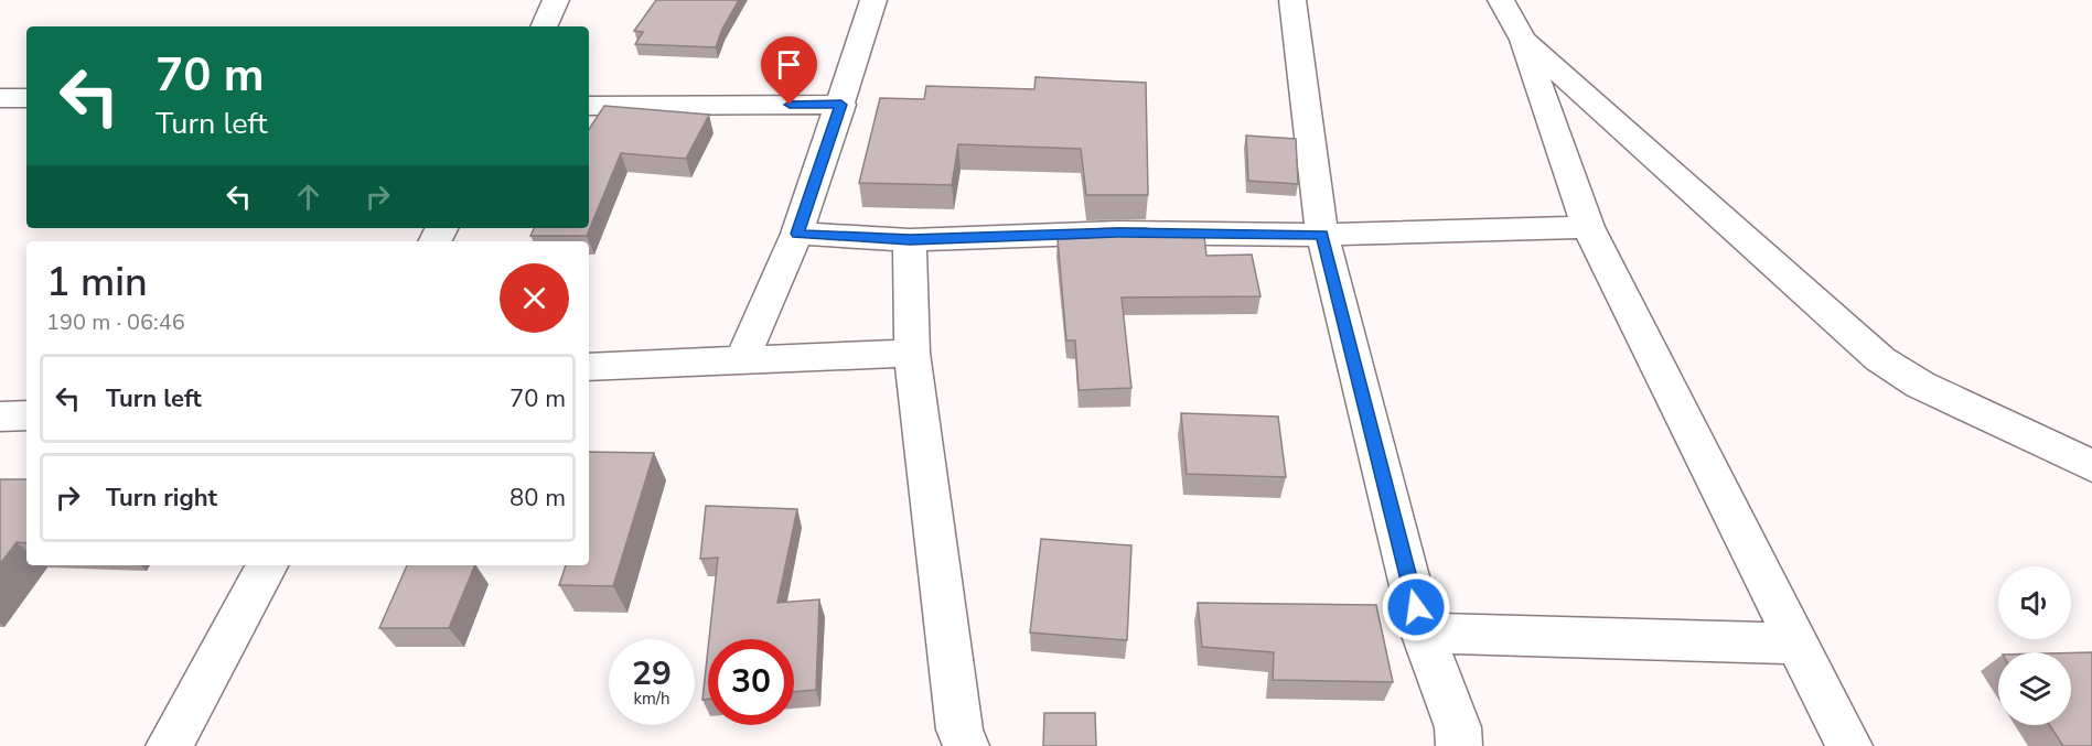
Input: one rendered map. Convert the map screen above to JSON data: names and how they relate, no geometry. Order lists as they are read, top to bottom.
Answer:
{
  "page": {
    "turn": ["70 m", "Turn left"],
    "heading": ["1 min", "190 m · 06:46"],
    "list": [
      {
        "name": "Turn left",
        "value": "70 m"
      },
      {
        "name": "Turn right",
        "value": "80 m"
      }
    ],
    "speed": "29 km/h",
    "limit": "30"
  }
}
